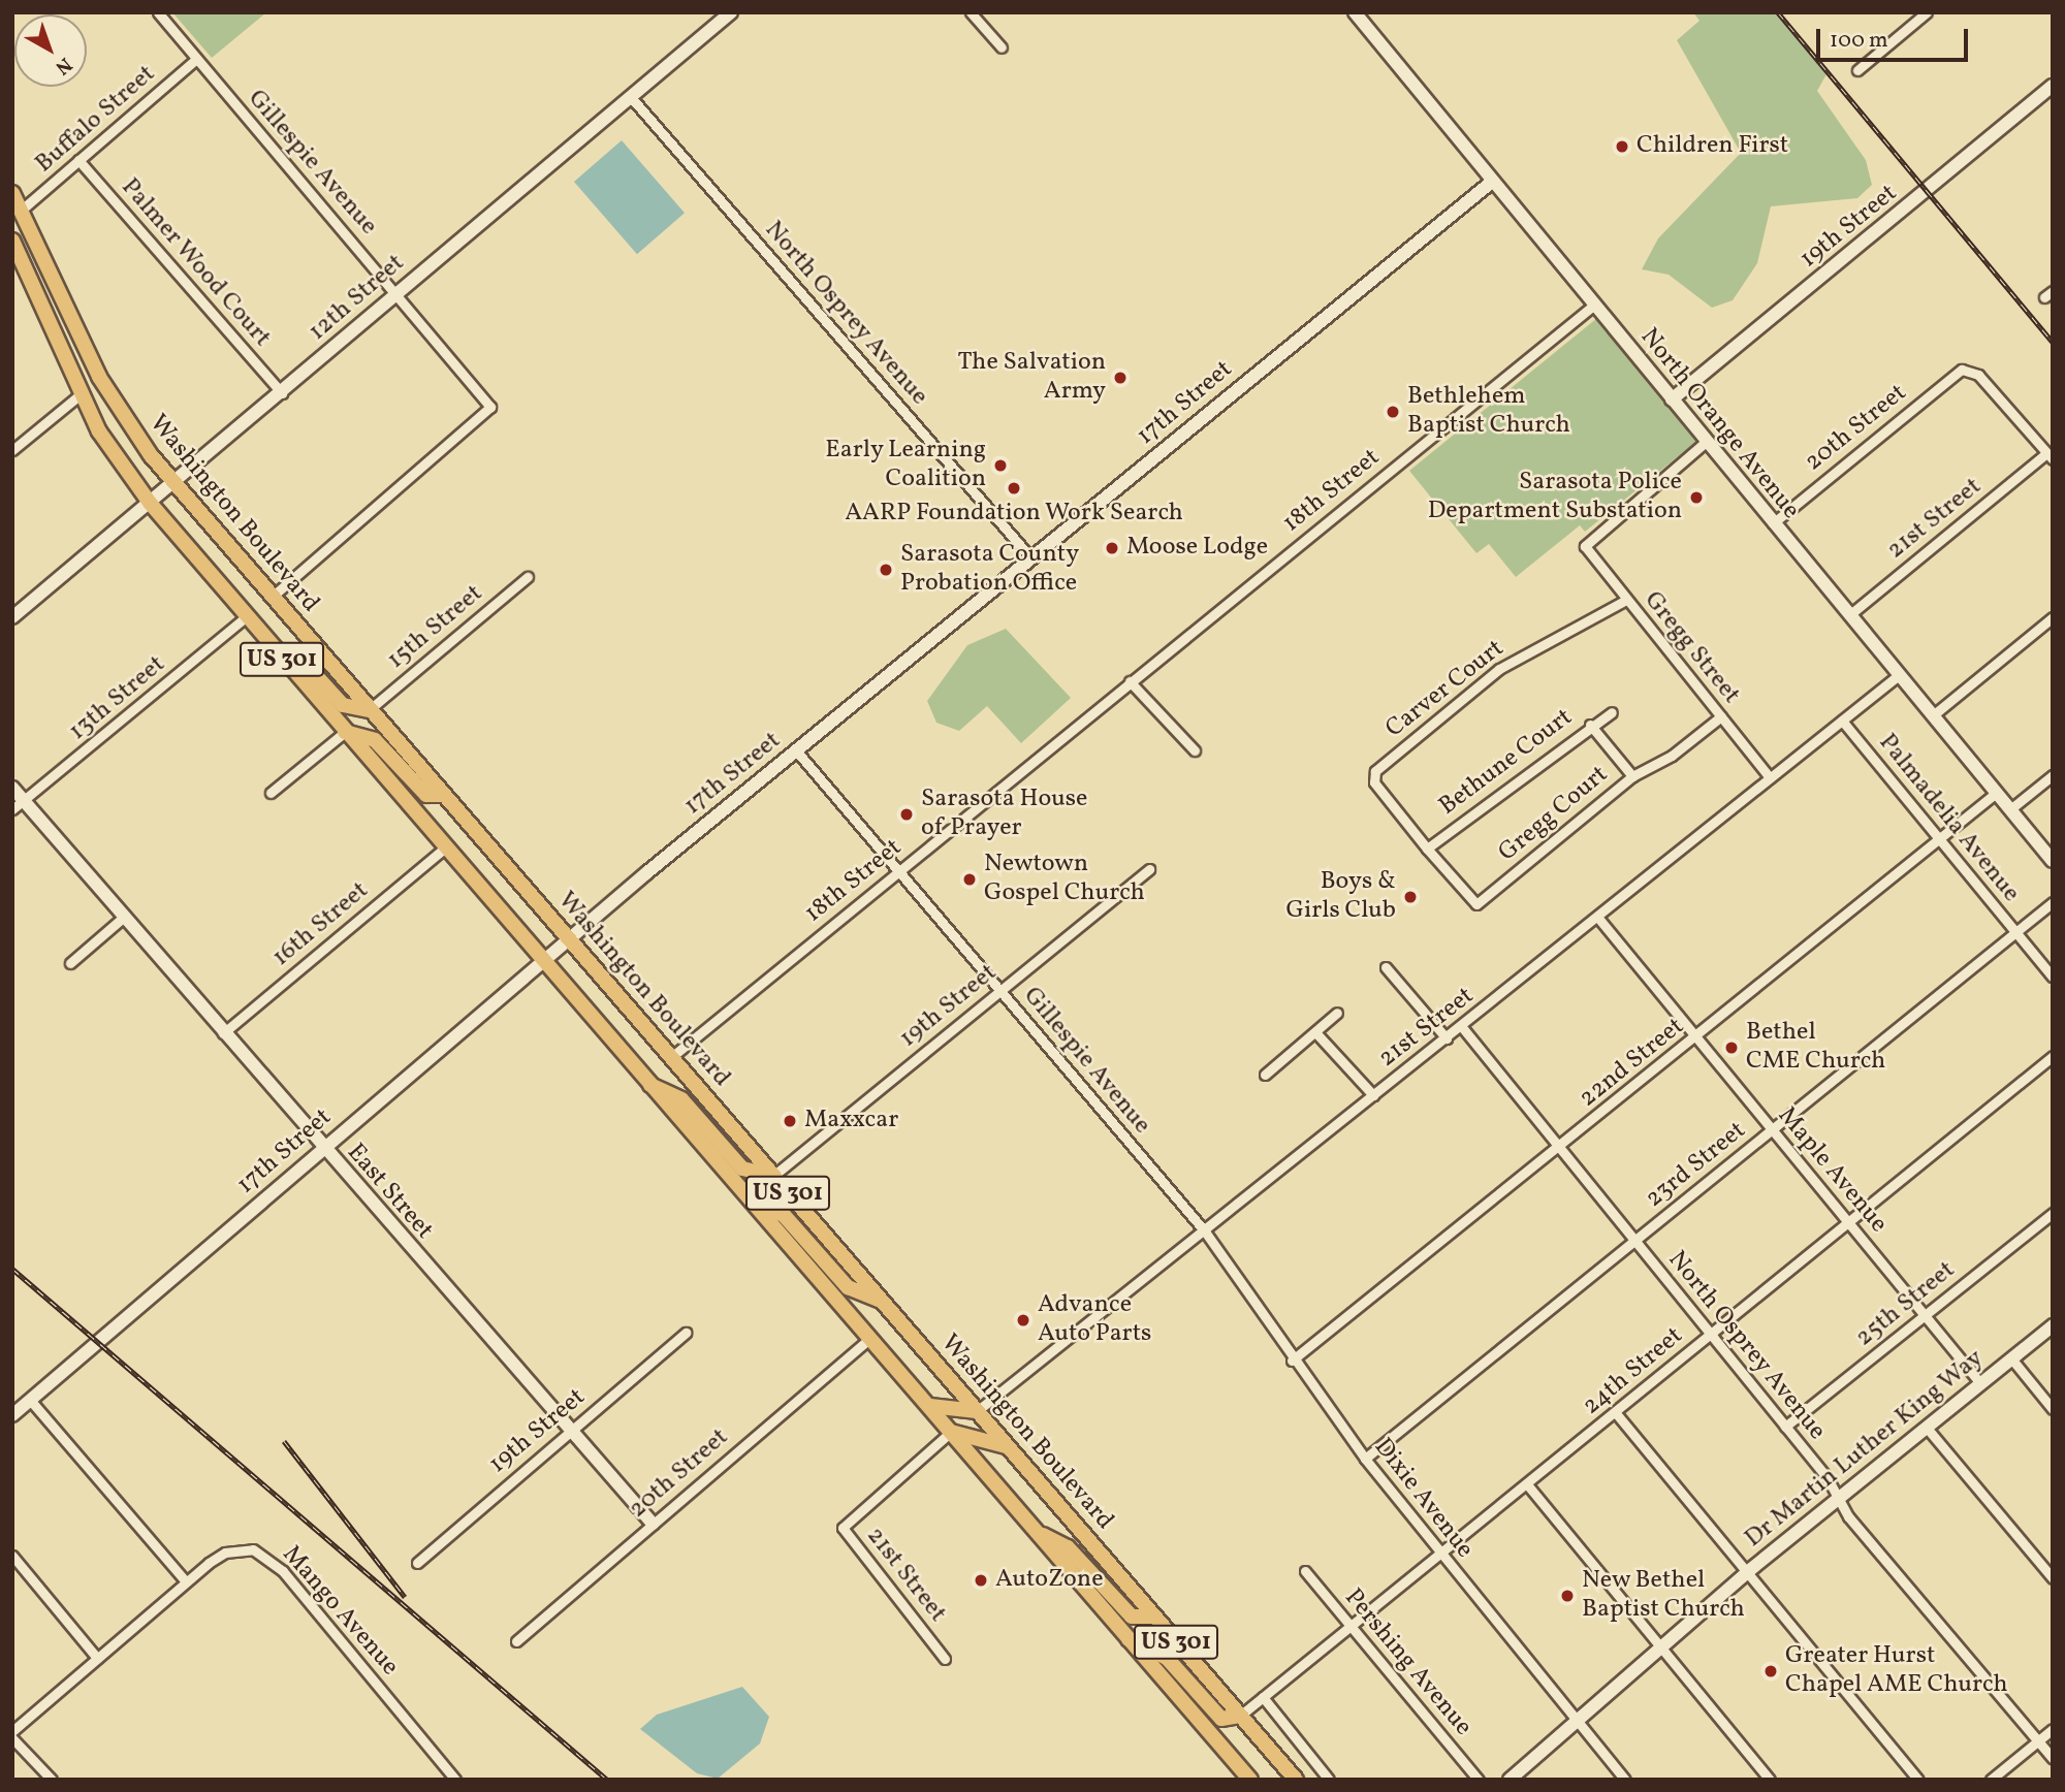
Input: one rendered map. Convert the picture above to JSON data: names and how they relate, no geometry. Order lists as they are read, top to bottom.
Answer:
{
  "streets": {
    "main road": ["Washington Boulevard", "US 301"],
    "street": [
      "Buffalo Street",
      "Gillespie Avenue",
      "19th Street",
      "Palmer Wood Court",
      "12th Street",
      "North Osprey Avenue",
      "17th Street",
      "North Orange Avenue",
      "20th Street",
      "18th Street",
      "21st Street",
      "15th Street",
      "Gregg Street",
      "Carver Court",
      "13th Street",
      "Bethune Court",
      "Gregg Court",
      "Palmadelia Avenue",
      "16th Street",
      "22nd Street",
      "23rd Street",
      "Maple Avenue",
      "East Street",
      "25th Street",
      "24th Street",
      "Dr Martin Luther King Way",
      "Dixie Avenue",
      "Mango Avenue",
      "Pershing Avenue"
    ]
  },
  "crossings": [
    ["Buffalo Street", "Gillespie Avenue"],
    ["Buffalo Street", "Palmer Wood Court"],
    ["Buffalo Street", "Washington Boulevard"],
    ["Gillespie Avenue", "19th Street"],
    ["Gillespie Avenue", "12th Street"],
    ["Gillespie Avenue", "17th Street"],
    ["Gillespie Avenue", "18th Street"],
    ["Gillespie Avenue", "Washington Boulevard"],
    ["Gillespie Avenue", "21st Street"],
    ["Gillespie Avenue", "Dixie Avenue"],
    ["19th Street", "North Orange Avenue"],
    ["19th Street", "Washington Boulevard"],
    ["19th Street", "East Street"],
    ["Palmer Wood Court", "12th Street"],
    ["12th Street", "North Osprey Avenue"],
    ["12th Street", "Washington Boulevard"],
    ["12th Street", "US 301"],
    ["North Osprey Avenue", "17th Street"],
    ["North Osprey Avenue", "21st Street"],
    ["North Osprey Avenue", "22nd Street"],
    ["North Osprey Avenue", "23rd Street"],
    ["North Osprey Avenue", "25th Street"],
    ["North Osprey Avenue", "24th Street"],
    ["North Osprey Avenue", "Dr Martin Luther King Way"],
    ["17th Street", "North Orange Avenue"],
    ["17th Street", "Washington Boulevard"],
    ["17th Street", "US 301"],
    ["17th Street", "East Street"],
    ["North Orange Avenue", "20th Street"],
    ["North Orange Avenue", "18th Street"],
    ["North Orange Avenue", "21st Street"],
    ["North Orange Avenue", "Gregg Street"],
    ["North Orange Avenue", "22nd Street"],
    ["20th Street", "21st Street"],
    ["20th Street", "US 301"],
    ["20th Street", "East Street"],
    ["18th Street", "Washington Boulevard"],
    ["Washington Boulevard", "21st Street"],
    ["Washington Boulevard", "15th Street"],
    ["Washington Boulevard", "24th Street"],
    ["21st Street", "Gregg Street"],
    ["21st Street", "US 301"],
    ["21st Street", "Palmadelia Avenue"],
    ["21st Street", "Maple Avenue"],
    ["21st Street", "Dixie Avenue"],
    ["Gregg Street", "Carver Court"],
    ["Gregg Street", "Gregg Court"],
    ["US 301", "13th Street"],
    ["US 301", "16th Street"],
    ["Carver Court", "Bethune Court"],
    ["Carver Court", "Gregg Court"],
    ["13th Street", "East Street"],
    ["Bethune Court", "Gregg Court"],
    ["Palmadelia Avenue", "22nd Street"],
    ["Palmadelia Avenue", "23rd Street"],
    ["16th Street", "East Street"],
    ["22nd Street", "Maple Avenue"],
    ["22nd Street", "Dixie Avenue"],
    ["23rd Street", "Maple Avenue"],
    ["23rd Street", "Dixie Avenue"],
    ["Maple Avenue", "25th Street"],
    ["Maple Avenue", "24th Street"],
    ["Maple Avenue", "Dr Martin Luther King Way"],
    ["24th Street", "Dixie Avenue"],
    ["24th Street", "Pershing Avenue"],
    ["Dr Martin Luther King Way", "Dixie Avenue"]
  ],
  "places": [
    "Children First",
    "The Salvation Army",
    "Bethlehem Baptist Church",
    "Early Learning Coalition",
    "AARP Foundation Work Search",
    "Sarasota Police Department Substation",
    "Moose Lodge",
    "Sarasota County Probation Office",
    "Sarasota House of Prayer",
    "Newtown Gospel Church",
    "Boys & Girls Club",
    "Bethel CME Church",
    "Maxxcar",
    "Advance Auto Parts",
    "AutoZone",
    "New Bethel Baptist Church",
    "Greater Hurst Chapel AME Church"
  ],
  "scale_bar": "100 m",
  "north": "bottom right"
}
